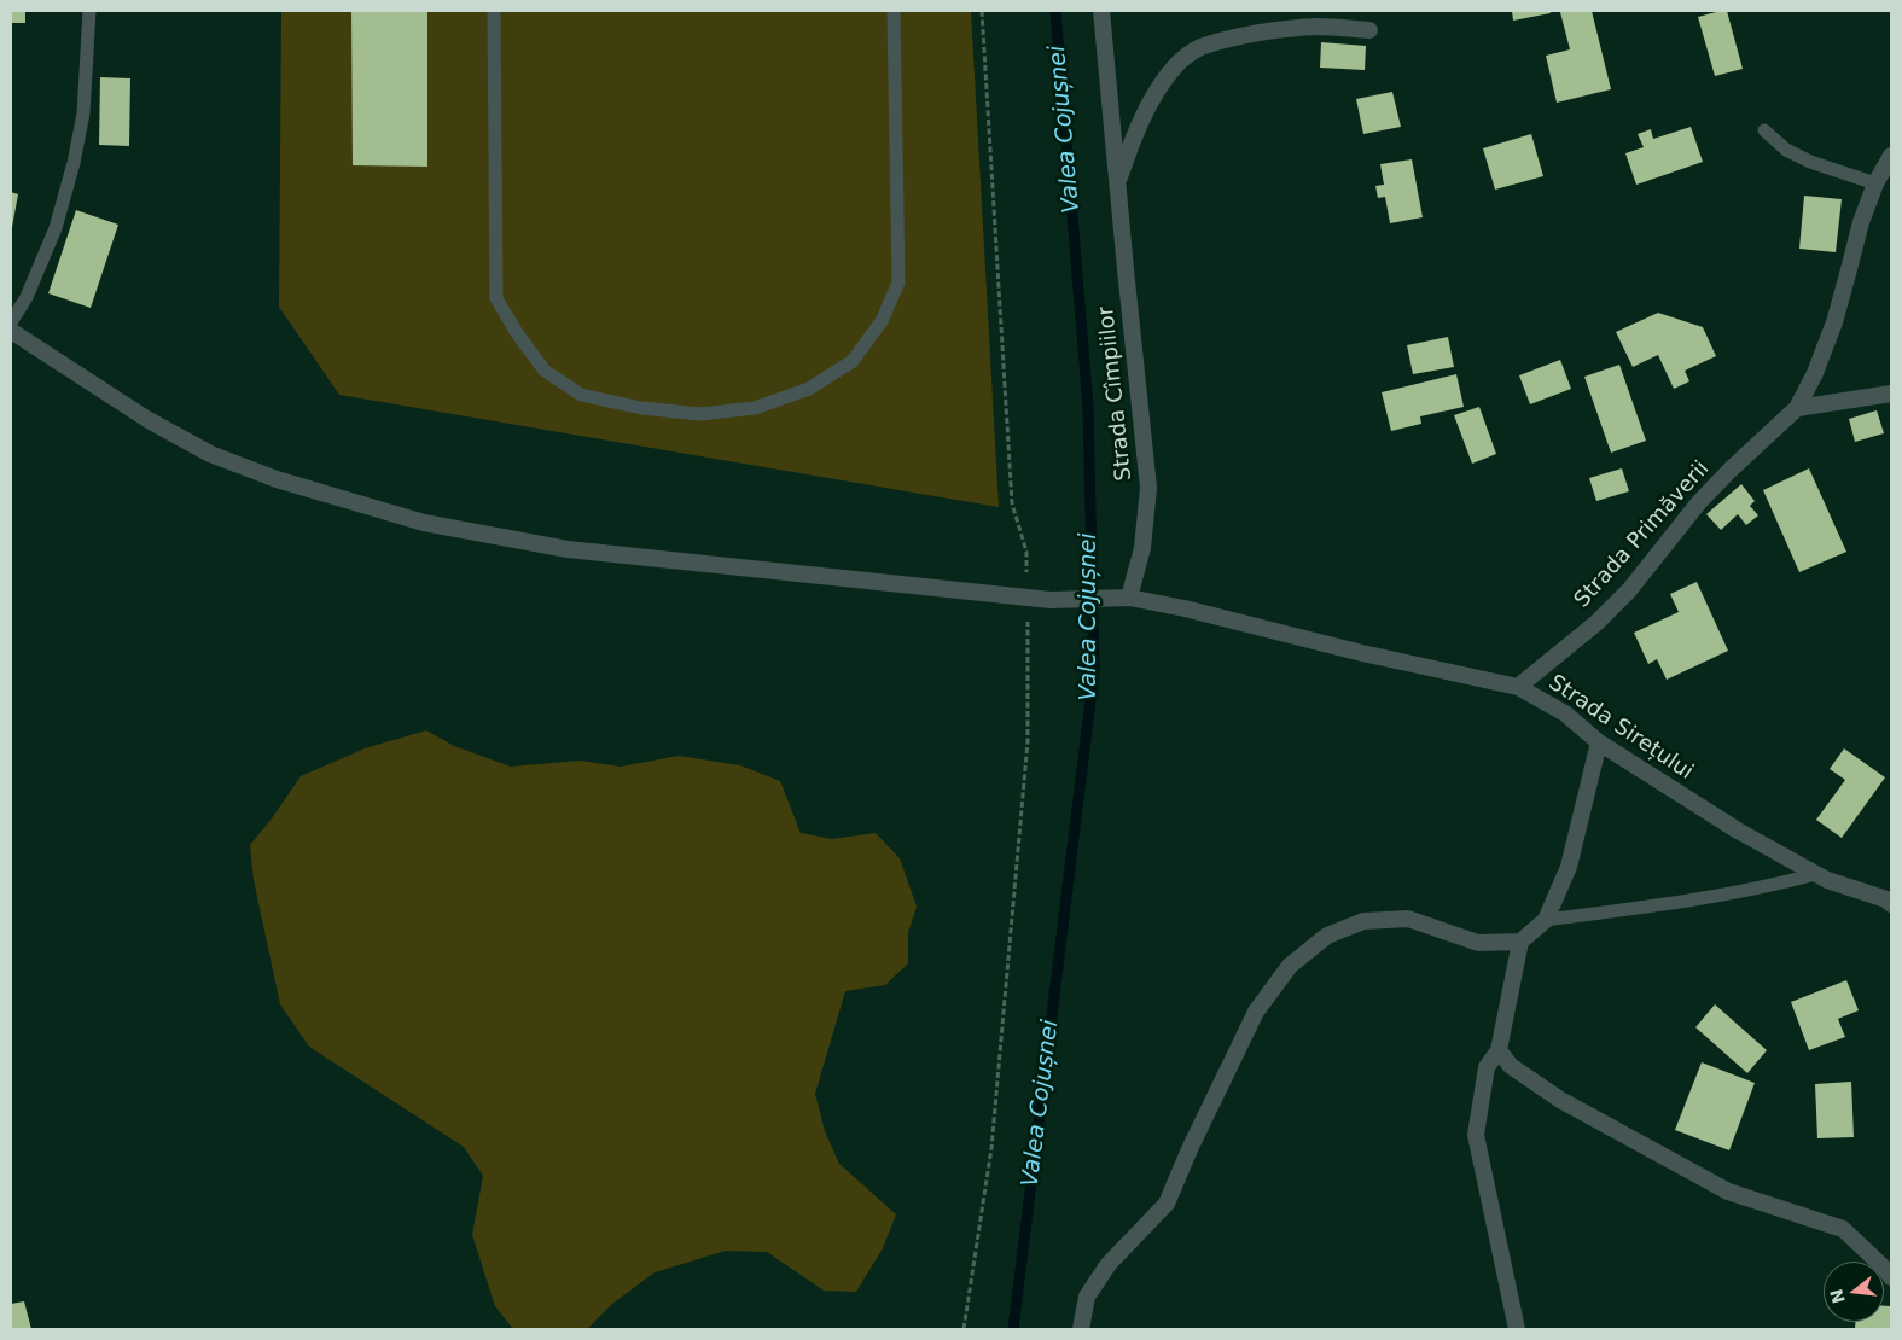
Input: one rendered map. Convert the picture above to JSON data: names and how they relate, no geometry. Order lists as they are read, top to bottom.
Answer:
{
  "streets": {
    "street": ["Strada Cîmpiilor", "Strada Primăverii", "Strada Sirețului"]
  },
  "crossings": [
    ["Strada Cîmpiilor", "Strada Sirețului"],
    ["Strada Primăverii", "Strada Sirețului"]
  ],
  "water": ["Valea Cojușnei"],
  "north": "left"
}
